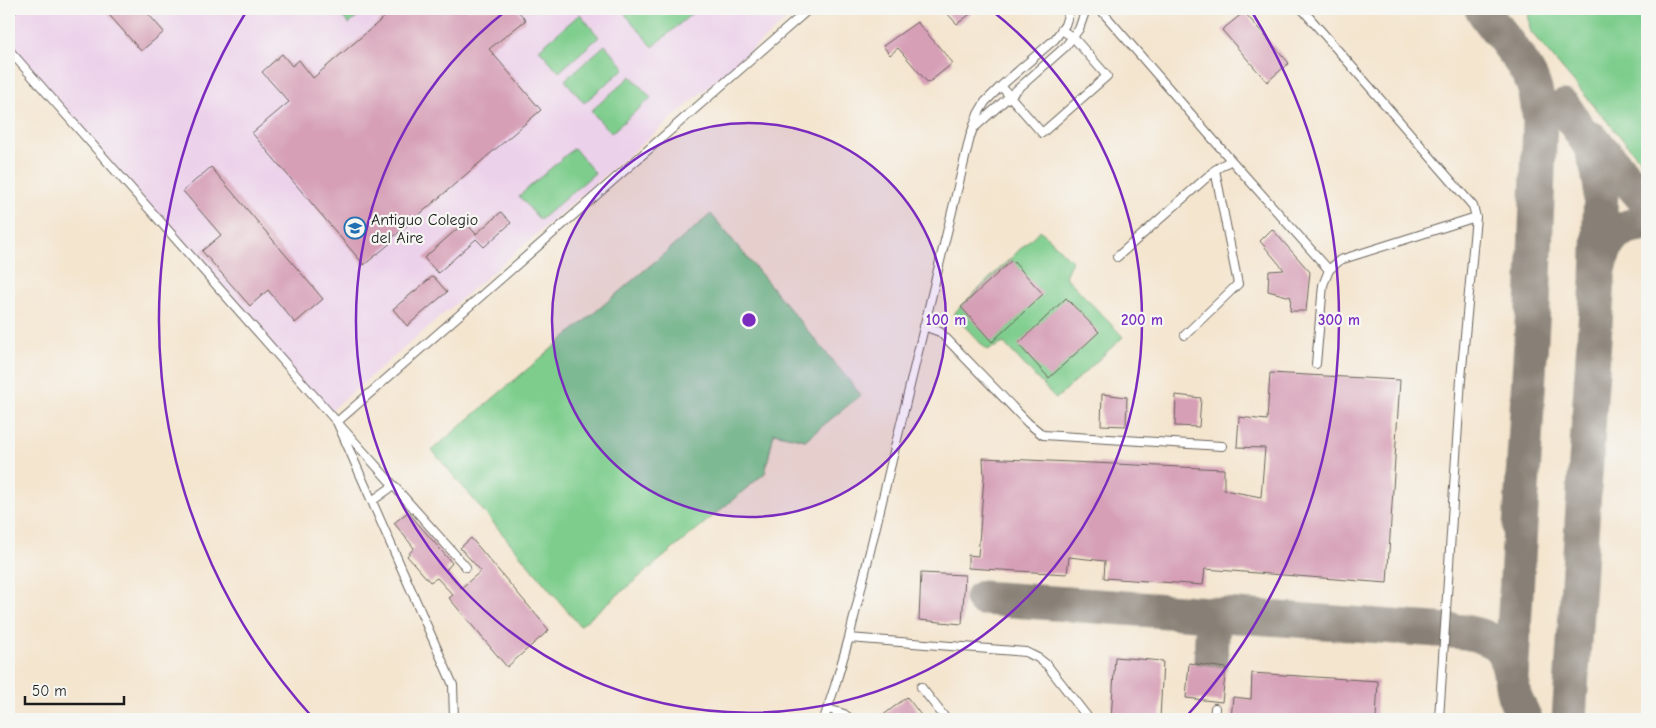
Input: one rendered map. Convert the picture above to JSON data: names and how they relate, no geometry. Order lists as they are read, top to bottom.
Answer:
{
  "places": {
    "school or university": ["Antiguo Colegio del Aire"]
  },
  "scale_bar": "50 m",
  "rings": ["100 m", "200 m", "300 m"]
}
